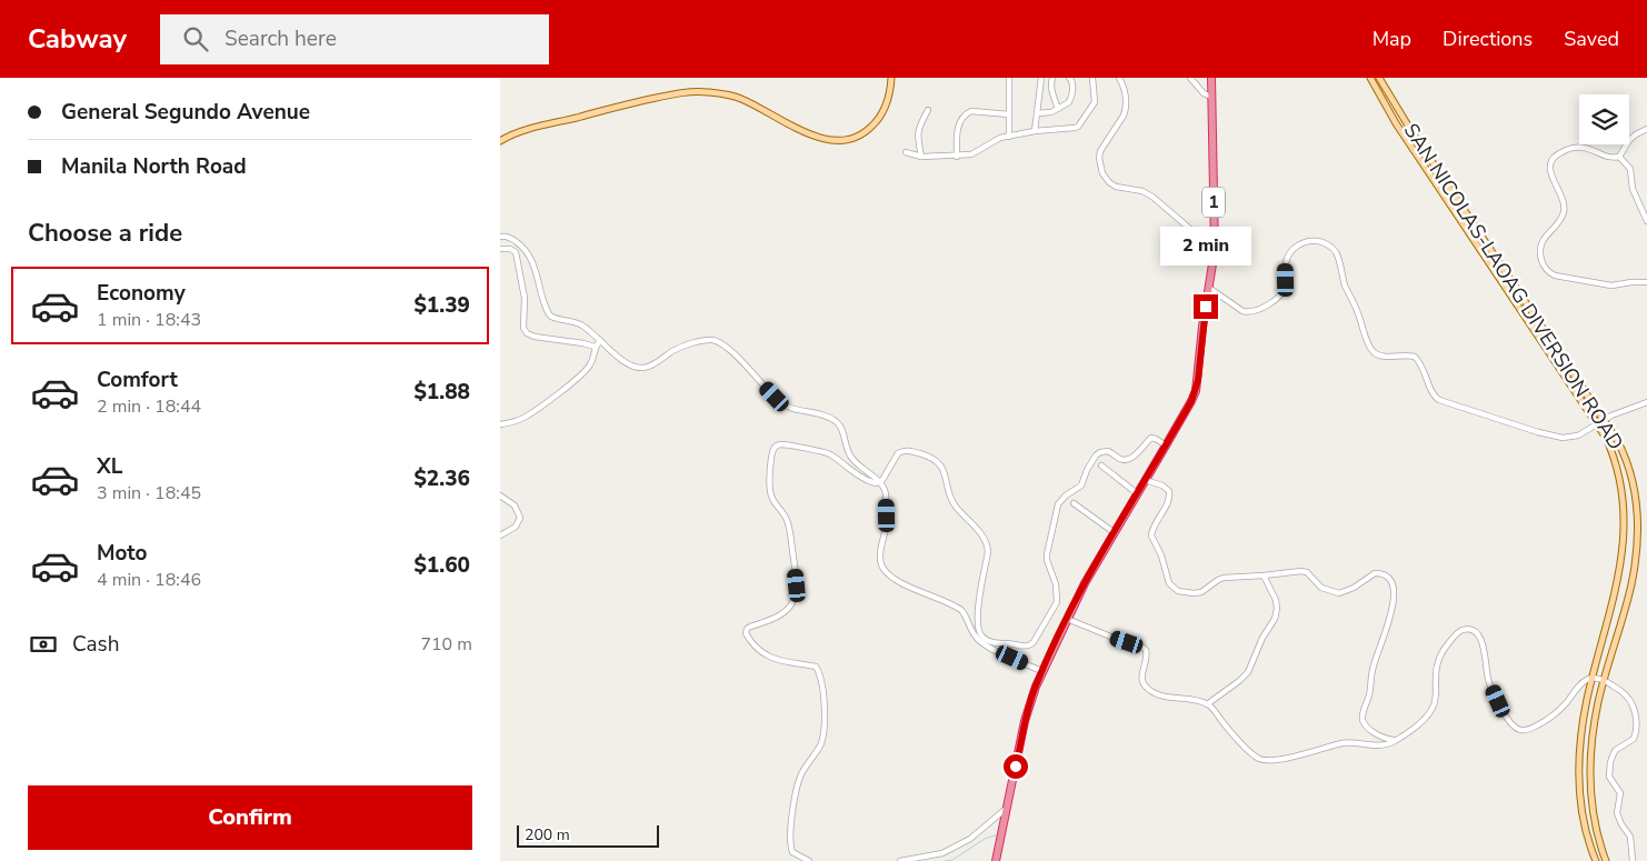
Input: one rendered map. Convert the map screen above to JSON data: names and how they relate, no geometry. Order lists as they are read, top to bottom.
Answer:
{
  "streets": {
    "highway": ["1"],
    "main road": ["SAN NICOLAS-LAOAG DIVERSION ROAD"]
  },
  "scale_bar": "200 m",
  "page": {
    "header": "Cabway",
    "search": "Search here",
    "nav": ["Map", "Directions", "Saved"],
    "banner": ["General Segundo Avenue", "Manila North Road"],
    "heading": "Choose a ride",
    "bubble": "2 min",
    "list": [
      {
        "name": "Economy",
        "note": "1 min · 18:43",
        "value": "$1.39"
      },
      {
        "name": "Comfort",
        "note": "2 min · 18:44",
        "value": "$1.88"
      },
      {
        "name": "XL",
        "note": "3 min · 18:45",
        "value": "$2.36"
      },
      {
        "name": "Moto",
        "note": "4 min · 18:46",
        "value": "$1.60"
      }
    ],
    "pay": ["Cash", "710 m"],
    "buttons": "Confirm",
    "scale": "200 m"
  }
}
